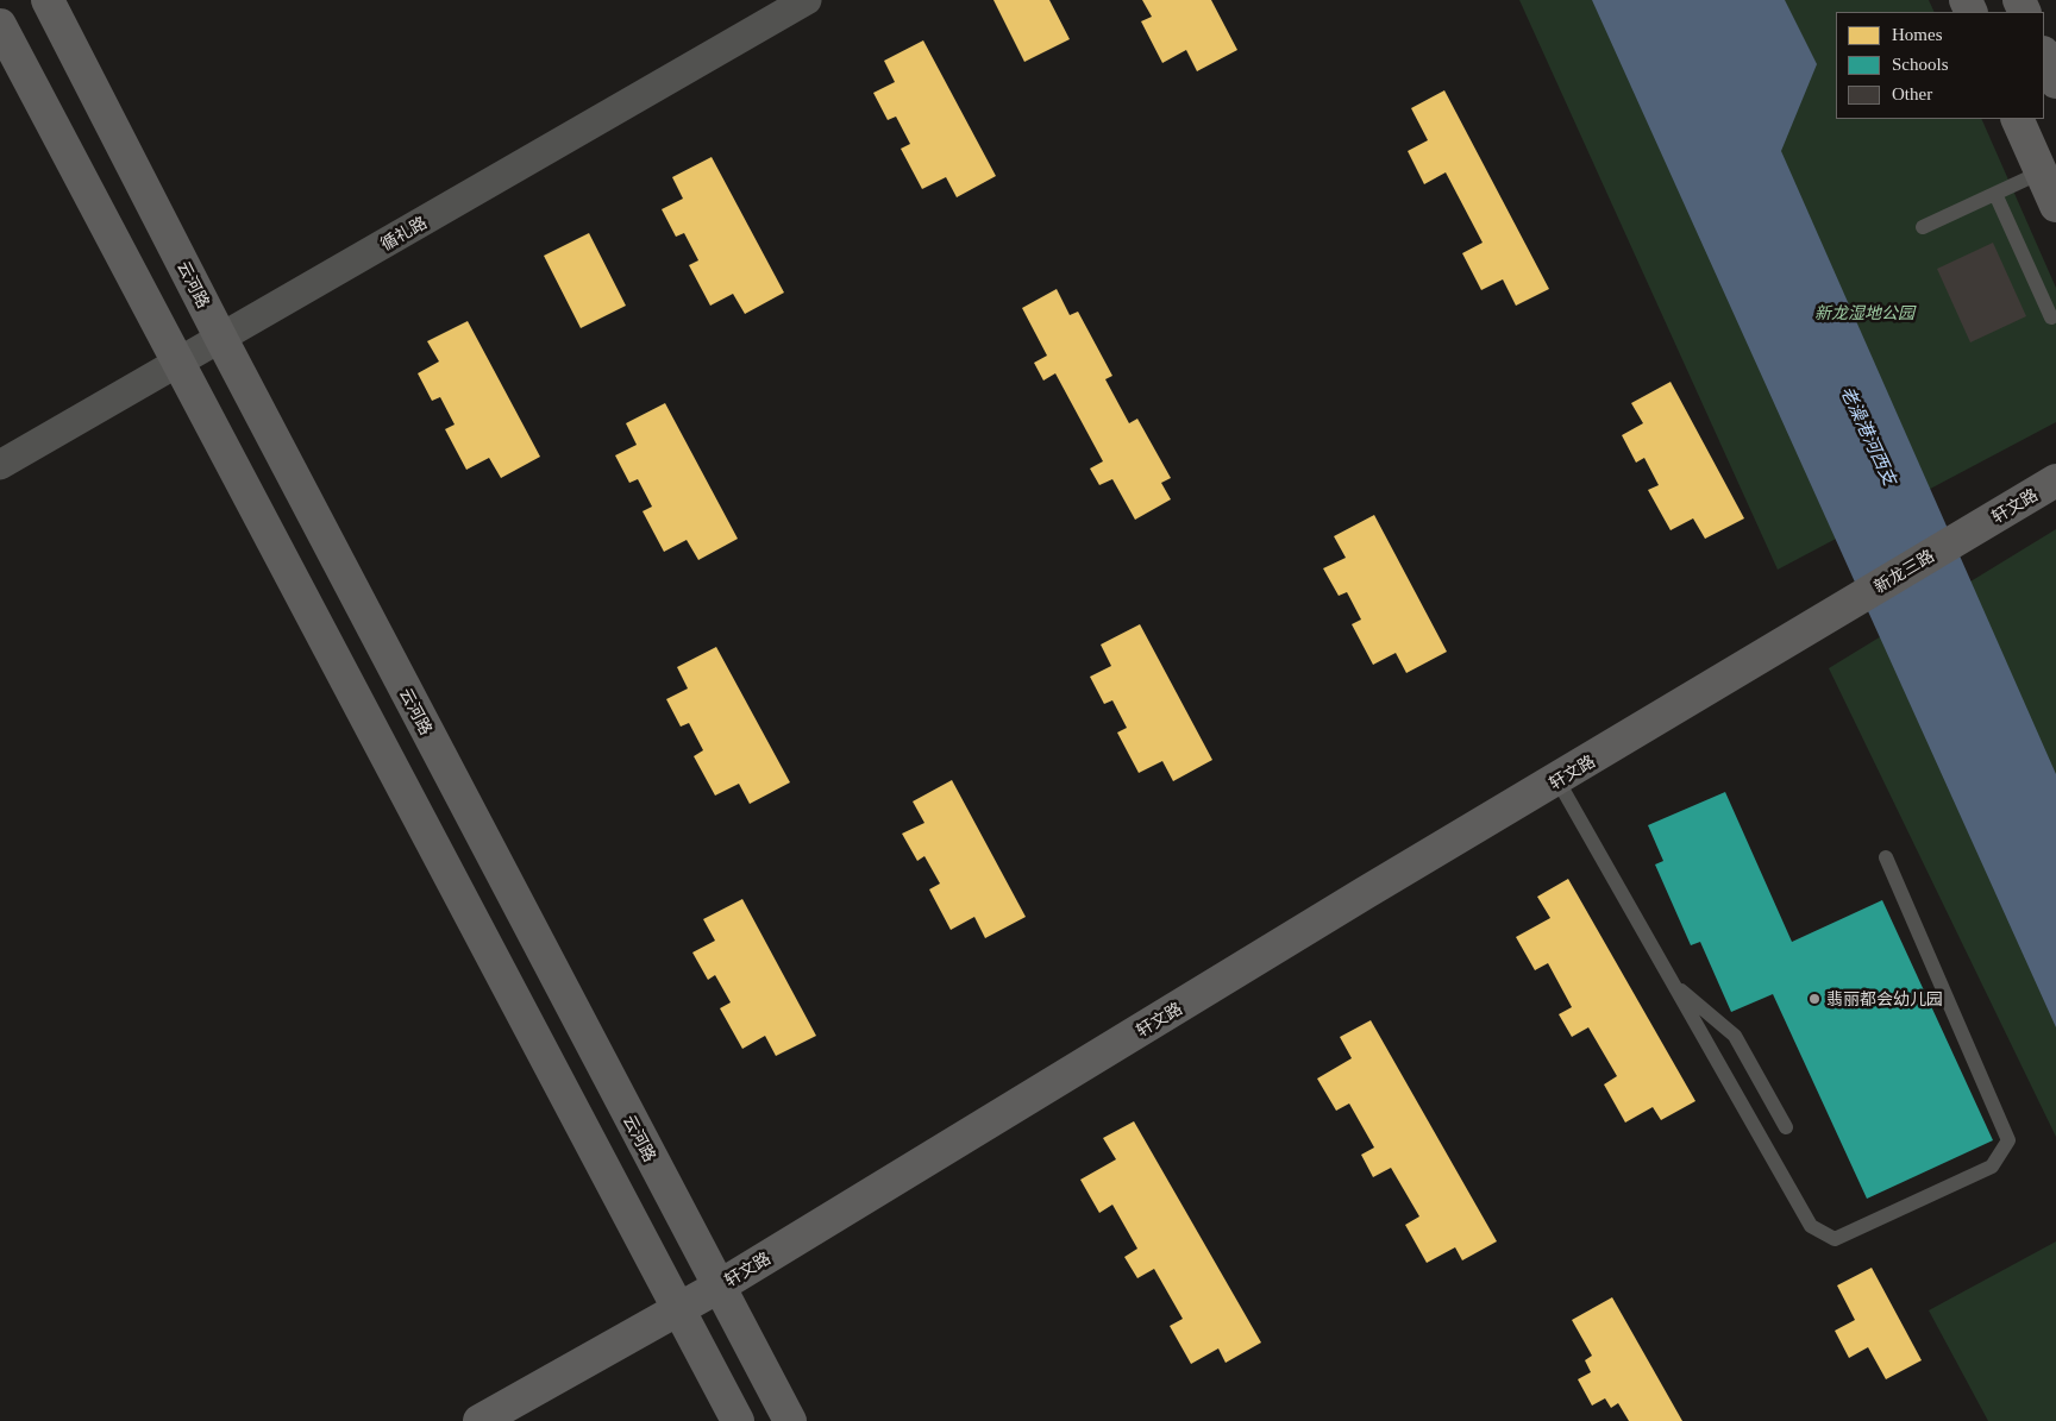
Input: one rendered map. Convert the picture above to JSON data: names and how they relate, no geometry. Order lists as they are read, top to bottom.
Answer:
{
  "streets": {
    "street": [
      "循礼路",
      "云河路",
      "轩文路",
      "新龙三路"
    ]
  },
  "crossings": [
    ["循礼路", "云河路"],
    ["云河路", "轩文路"],
    ["轩文路", "新龙三路"]
  ],
  "water": ["老澡港河西支"],
  "parks": ["新龙湿地公园"],
  "places": ["翡丽都会幼儿园"],
  "legend": ["Homes", "Schools", "Other"]
}
